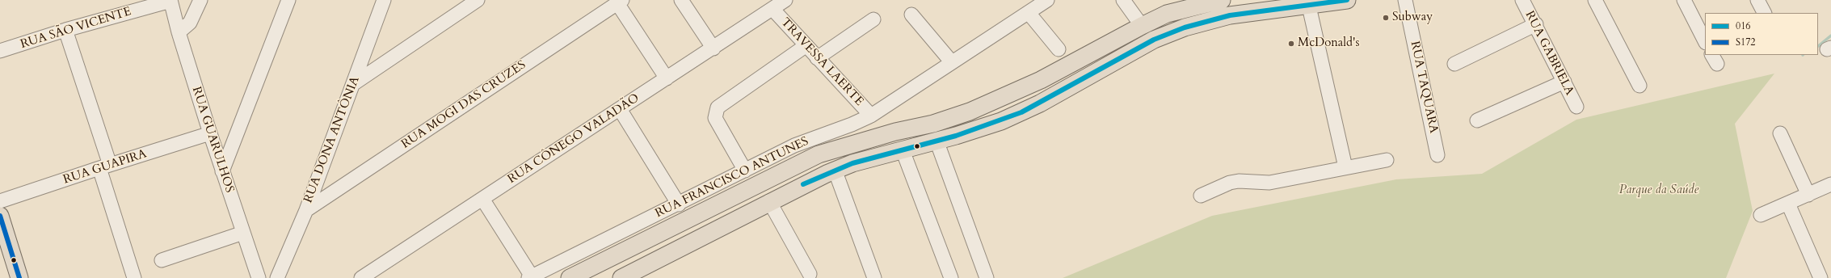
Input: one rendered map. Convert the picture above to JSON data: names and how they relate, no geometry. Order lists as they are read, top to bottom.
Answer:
{
  "streets": {
    "street": [
      "RUA SÃO VICENTE",
      "RUA GABRIELA",
      "TRAVESSA LAERTE",
      "RUA TAQUARA",
      "RUA MOGI DAS CRUZES",
      "RUA CÔNEGO VALADÃO",
      "RUA GUARULHOS",
      "RUA DONA ANTÔNIA",
      "RUA GUAPIRA",
      "RUA FRANCISCO ANTUNES"
    ]
  },
  "crossings": [
    ["RUA SÃO VICENTE", "RUA GUARULHOS"],
    ["TRAVESSA LAERTE", "RUA CÔNEGO VALADÃO"],
    ["TRAVESSA LAERTE", "RUA FRANCISCO ANTUNES"],
    ["RUA MOGI DAS CRUZES", "RUA DONA ANTÔNIA"],
    ["RUA GUARULHOS", "RUA GUAPIRA"]
  ],
  "parks": ["Parque da Saúde"],
  "places": ["Subway", "McDonald's"],
  "lines": ["transit line 016", "transit line S172"],
  "legend": ["016", "S172"]
}
